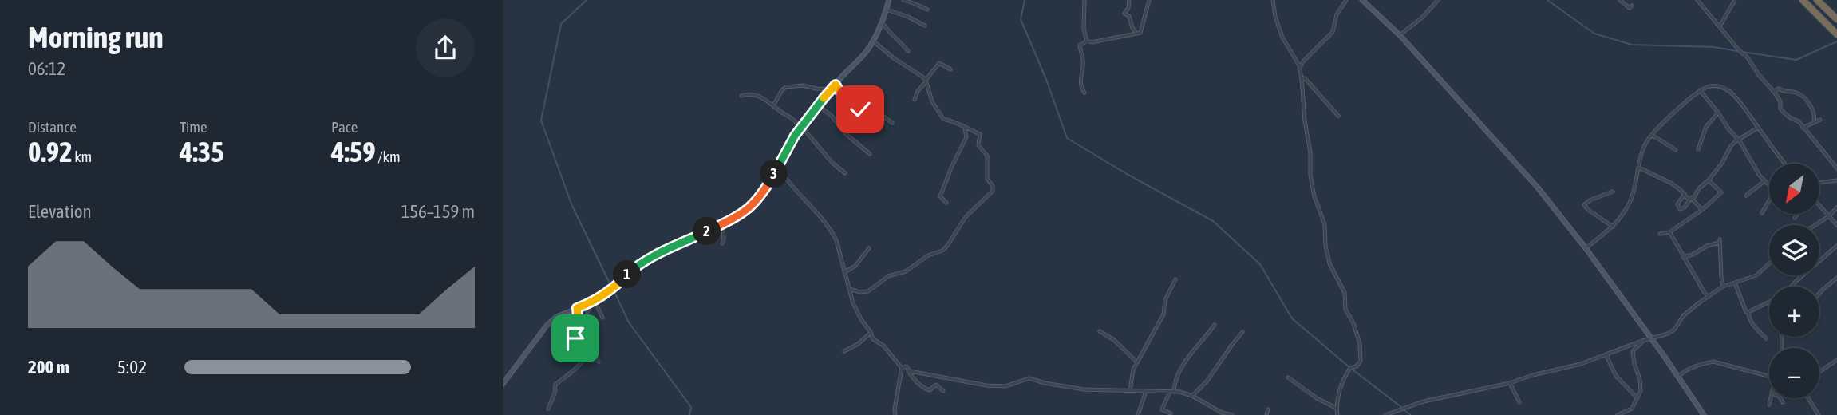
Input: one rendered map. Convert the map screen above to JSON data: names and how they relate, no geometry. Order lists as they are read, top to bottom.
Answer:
{
  "north": "bottom left",
  "page": {
    "heading": ["Morning run", "06:12"],
    "stats": [
      ["Distance", "0.92 km"],
      ["Time", "4:35"],
      ["Pace", "4:59 /km"]
    ],
    "pins": ["3", "2", "1"],
    "map_buttons": ["+", "−"],
    "chart": ["Elevation", "156–159 m"],
    "list": [
      {
        "name": "200 m",
        "note": "5:02"
      }
    ]
  }
}
